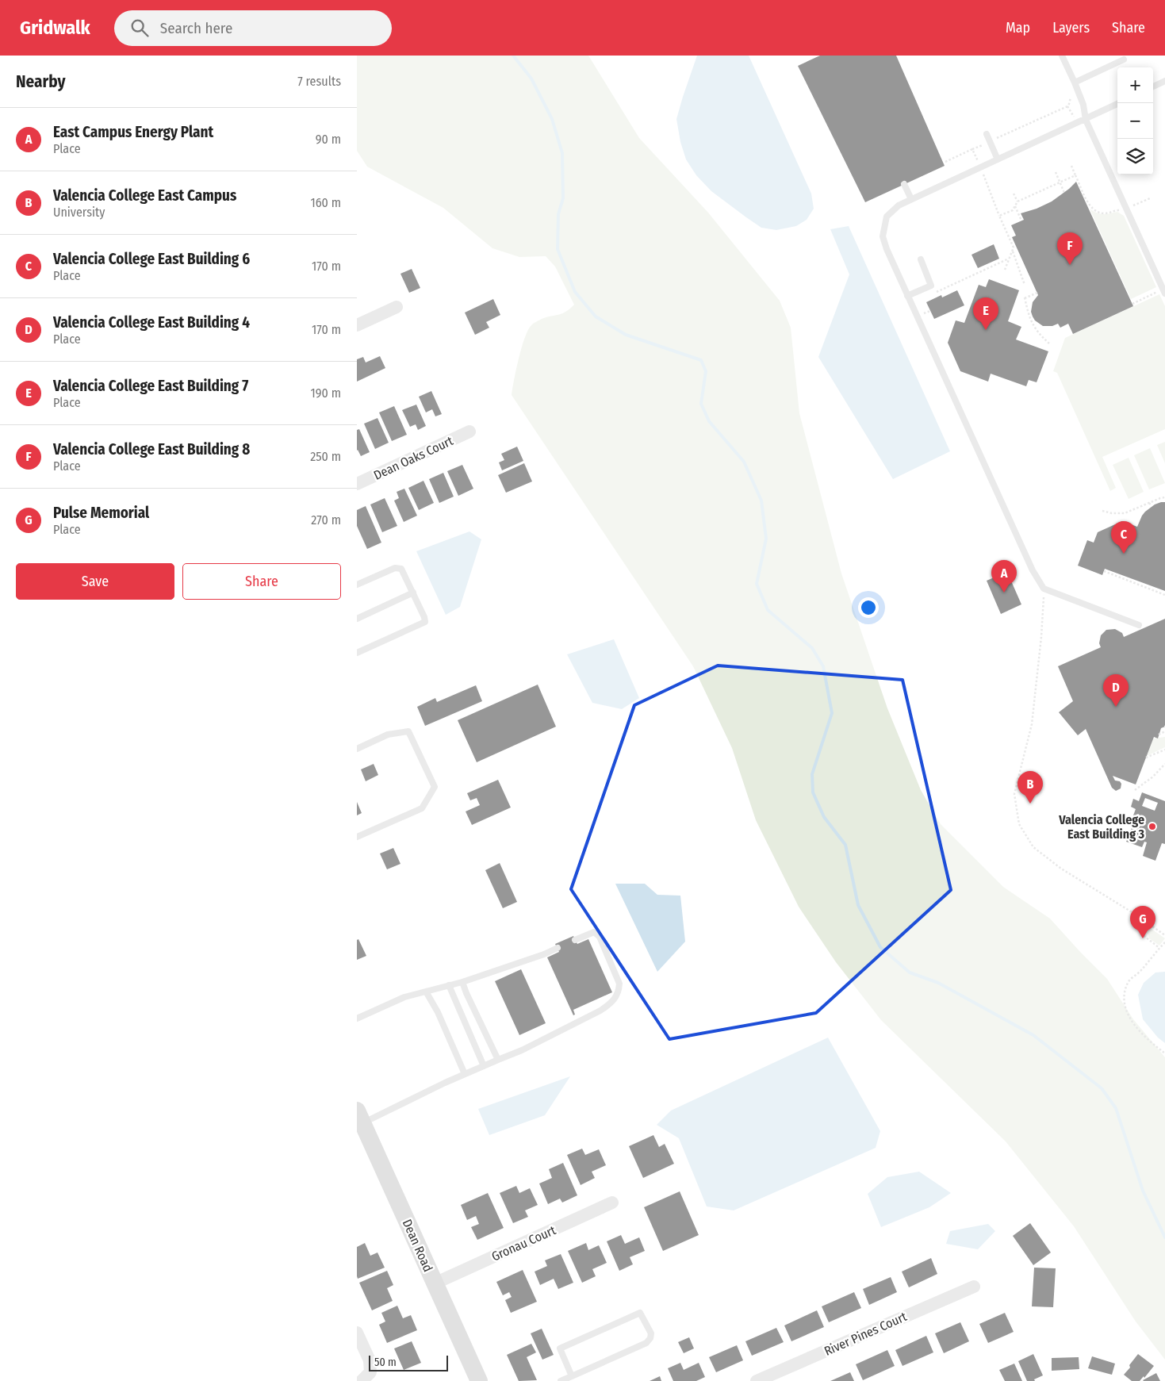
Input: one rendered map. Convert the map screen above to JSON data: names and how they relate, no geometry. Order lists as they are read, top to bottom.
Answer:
{
  "streets": {
    "main road": ["Dean Road"],
    "street": ["Dean Oaks Court", "Gronau Court", "River Pines Court"]
  },
  "crossings": [
    ["Gronau Court", "Dean Road"]
  ],
  "places": ["Valencia College East Building 3"],
  "scale_bar": "50 m",
  "page": {
    "header": "Gridwalk",
    "search": "Search here",
    "nav": ["Map", "Layers", "Share"],
    "heading": ["Nearby", "7 results"],
    "map_buttons": ["+", "−"],
    "list": [
      {
        "mark": "A",
        "name": "East Campus Energy Plant",
        "note": "Place",
        "value": "90 m"
      },
      {
        "mark": "B",
        "name": "Valencia College East Campus",
        "note": "University",
        "value": "160 m"
      },
      {
        "mark": "C",
        "name": "Valencia College East Building 6",
        "note": "Place",
        "value": "170 m"
      },
      {
        "mark": "D",
        "name": "Valencia College East Building 4",
        "note": "Place",
        "value": "170 m"
      },
      {
        "mark": "E",
        "name": "Valencia College East Building 7",
        "note": "Place",
        "value": "190 m"
      },
      {
        "mark": "F",
        "name": "Valencia College East Building 8",
        "note": "Place",
        "value": "250 m"
      },
      {
        "mark": "G",
        "name": "Pulse Memorial",
        "note": "Place",
        "value": "270 m"
      }
    ],
    "pins": [
      "F",
      "E",
      "C",
      "A",
      "D",
      "B",
      "G"
    ],
    "buttons": ["Save", "Share"],
    "scale": "50 m"
  }
}
